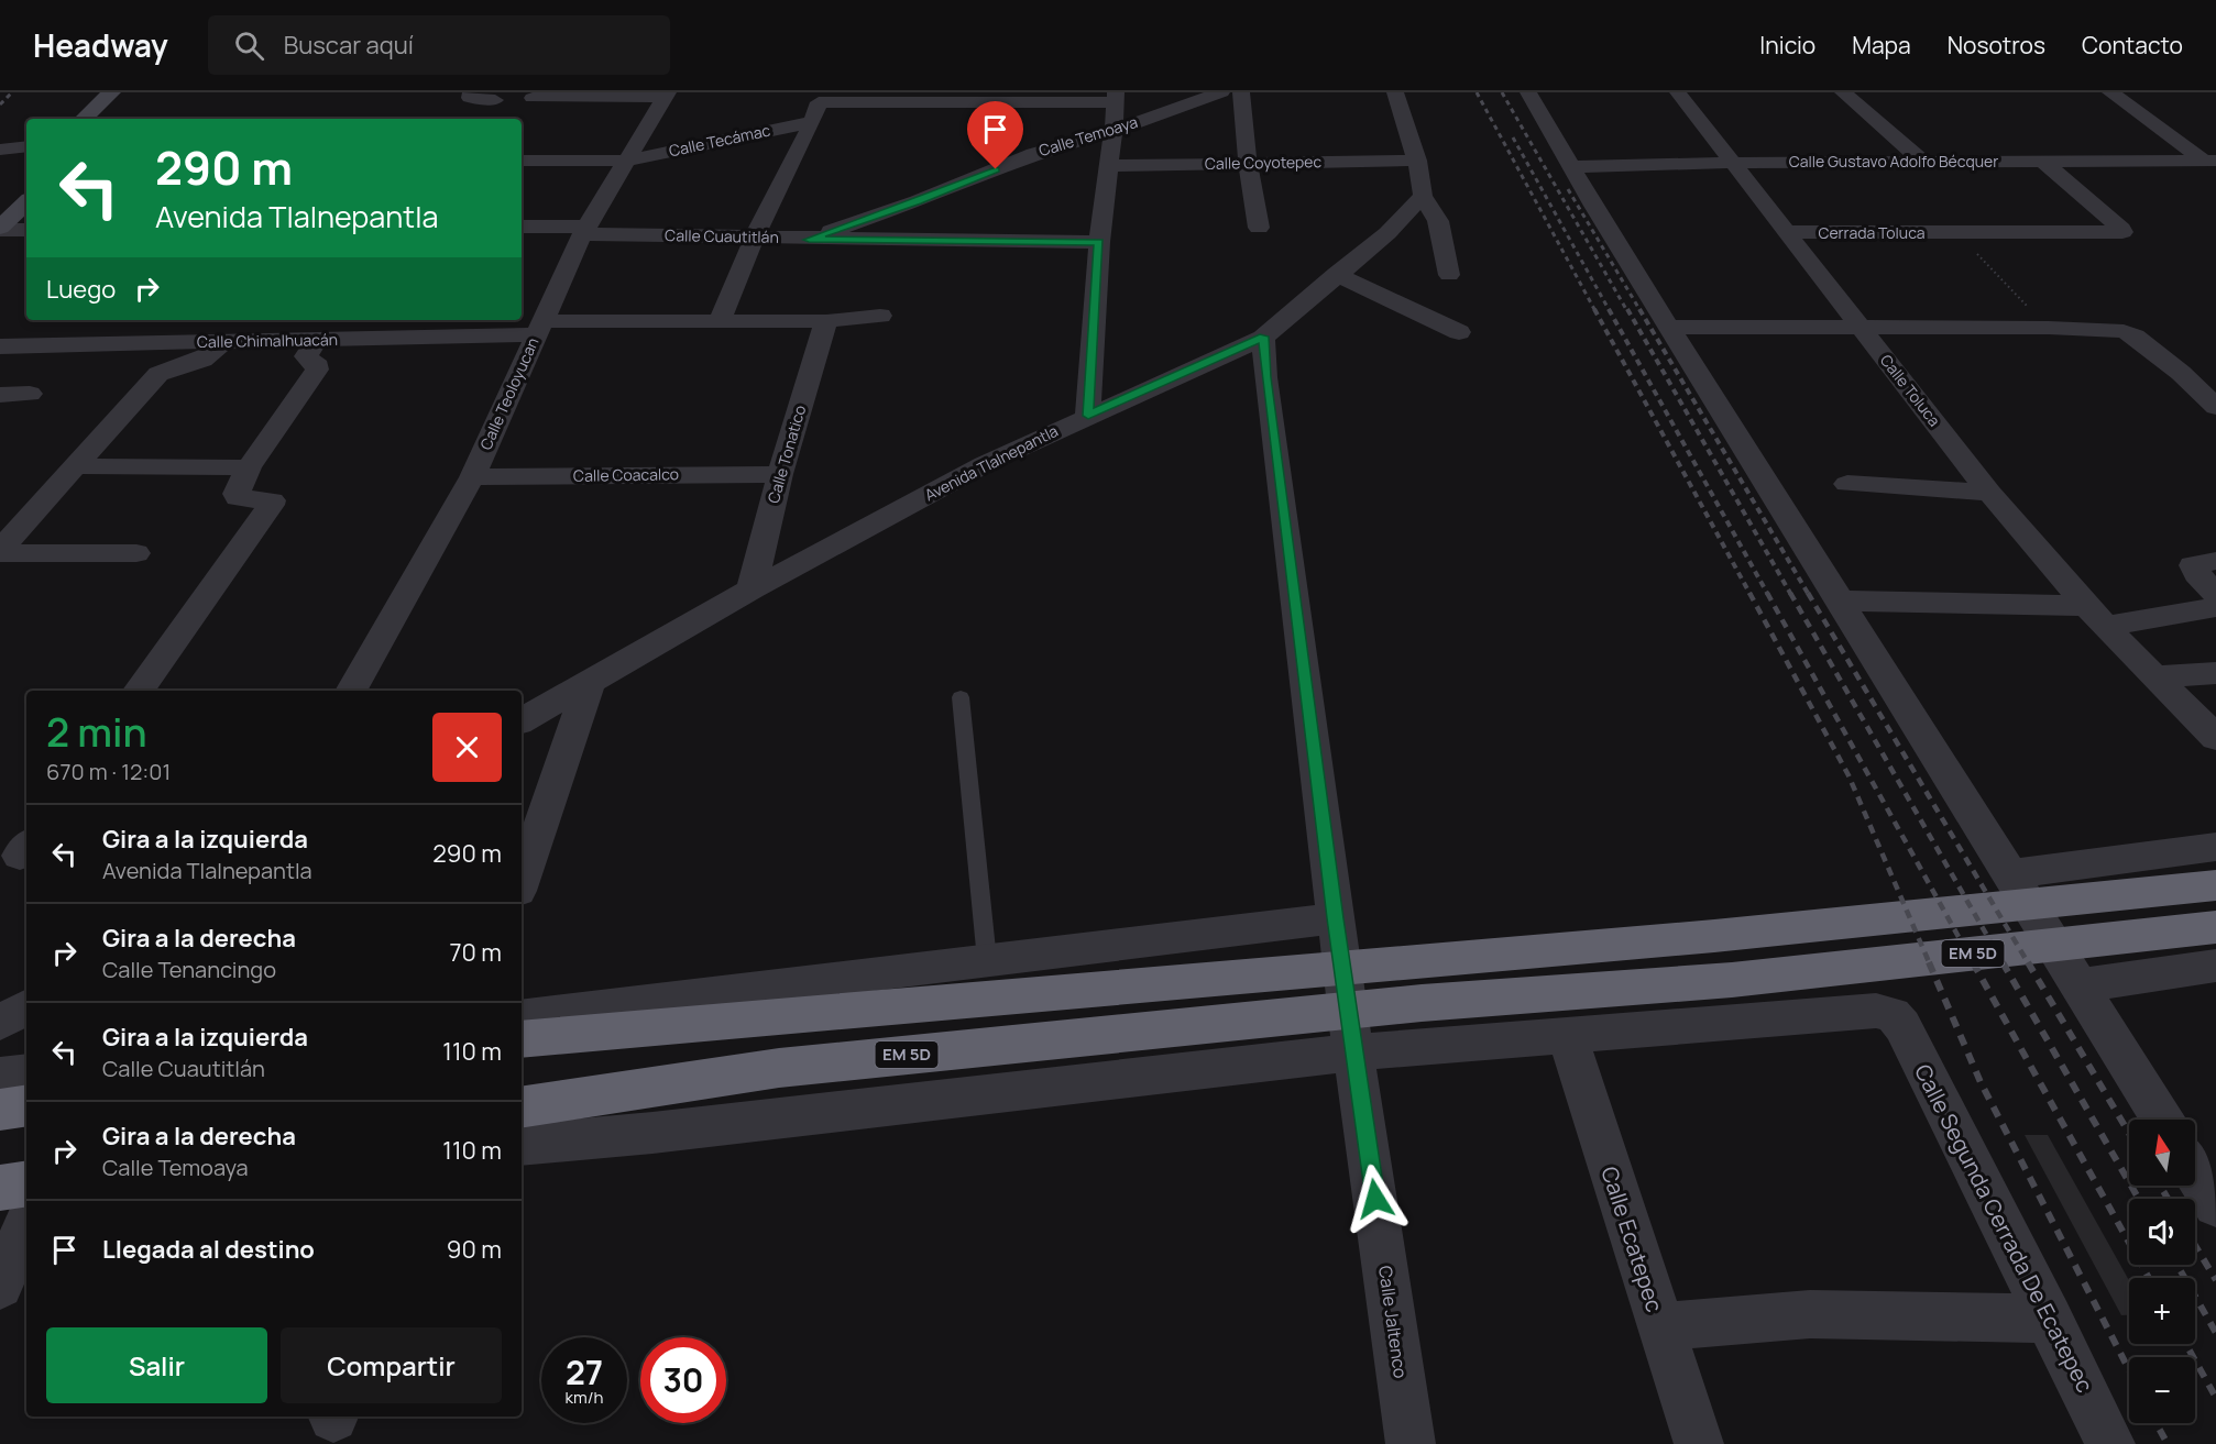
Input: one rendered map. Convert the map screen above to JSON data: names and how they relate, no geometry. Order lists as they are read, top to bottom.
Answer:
{
  "streets": {
    "highway": ["EM 5D"],
    "street": [
      "Calle Temoaya",
      "Calle Tecámac",
      "Calle Gustavo Adolfo Bécquer",
      "Calle Coyotepec",
      "Cerrada Toluca",
      "Calle Cuautitlán",
      "Calle Chimalhuacán",
      "Calle Toluca",
      "Calle Teoloyucan",
      "Calle Tonatico",
      "Avenida Tlalnepantla",
      "Calle Coacalco",
      "Calle Segunda Cerrada De Ecatepec",
      "Calle Ecatepec",
      "Calle Jaltenco"
    ]
  },
  "crossings": [
    ["Calle Temoaya", "Calle Cuautitlán"],
    ["Calle Tecámac", "Calle Teoloyucan"],
    ["Calle Gustavo Adolfo Bécquer", "Cerrada Toluca"],
    ["Calle Gustavo Adolfo Bécquer", "Calle Toluca"],
    ["Cerrada Toluca", "Calle Toluca"],
    ["Calle Cuautitlán", "Calle Teoloyucan"],
    ["Calle Chimalhuacán", "Calle Teoloyucan"],
    ["Calle Chimalhuacán", "Calle Tonatico"],
    ["Calle Teoloyucan", "Calle Coacalco"],
    ["Calle Tonatico", "Avenida Tlalnepantla"],
    ["Calle Tonatico", "Calle Coacalco"],
    ["Avenida Tlalnepantla", "Calle Jaltenco"],
    ["Calle Segunda Cerrada De Ecatepec", "Calle Ecatepec"]
  ],
  "north": "top",
  "page": {
    "header": "Headway",
    "search": "Buscar aquí",
    "nav": [
      "Inicio",
      "Mapa",
      "Nosotros",
      "Contacto"
    ],
    "turn": ["290 m", "Avenida Tlalnepantla"],
    "then": "Luego",
    "heading": ["2 min", "670 m · 12:01"],
    "list": [
      {
        "name": "Gira a la izquierda",
        "note": "Avenida Tlalnepantla",
        "value": "290 m"
      },
      {
        "name": "Gira a la derecha",
        "note": "Calle Tenancingo",
        "value": "70 m"
      },
      {
        "name": "Gira a la izquierda",
        "note": "Calle Cuautitlán",
        "value": "110 m"
      },
      {
        "name": "Gira a la derecha",
        "note": "Calle Temoaya",
        "value": "110 m"
      },
      {
        "name": "Llegada al destino",
        "value": "90 m"
      }
    ],
    "map_buttons": ["+", "−"],
    "buttons": ["Salir", "Compartir"],
    "speed": "27 km/h",
    "limit": "30"
  }
}
